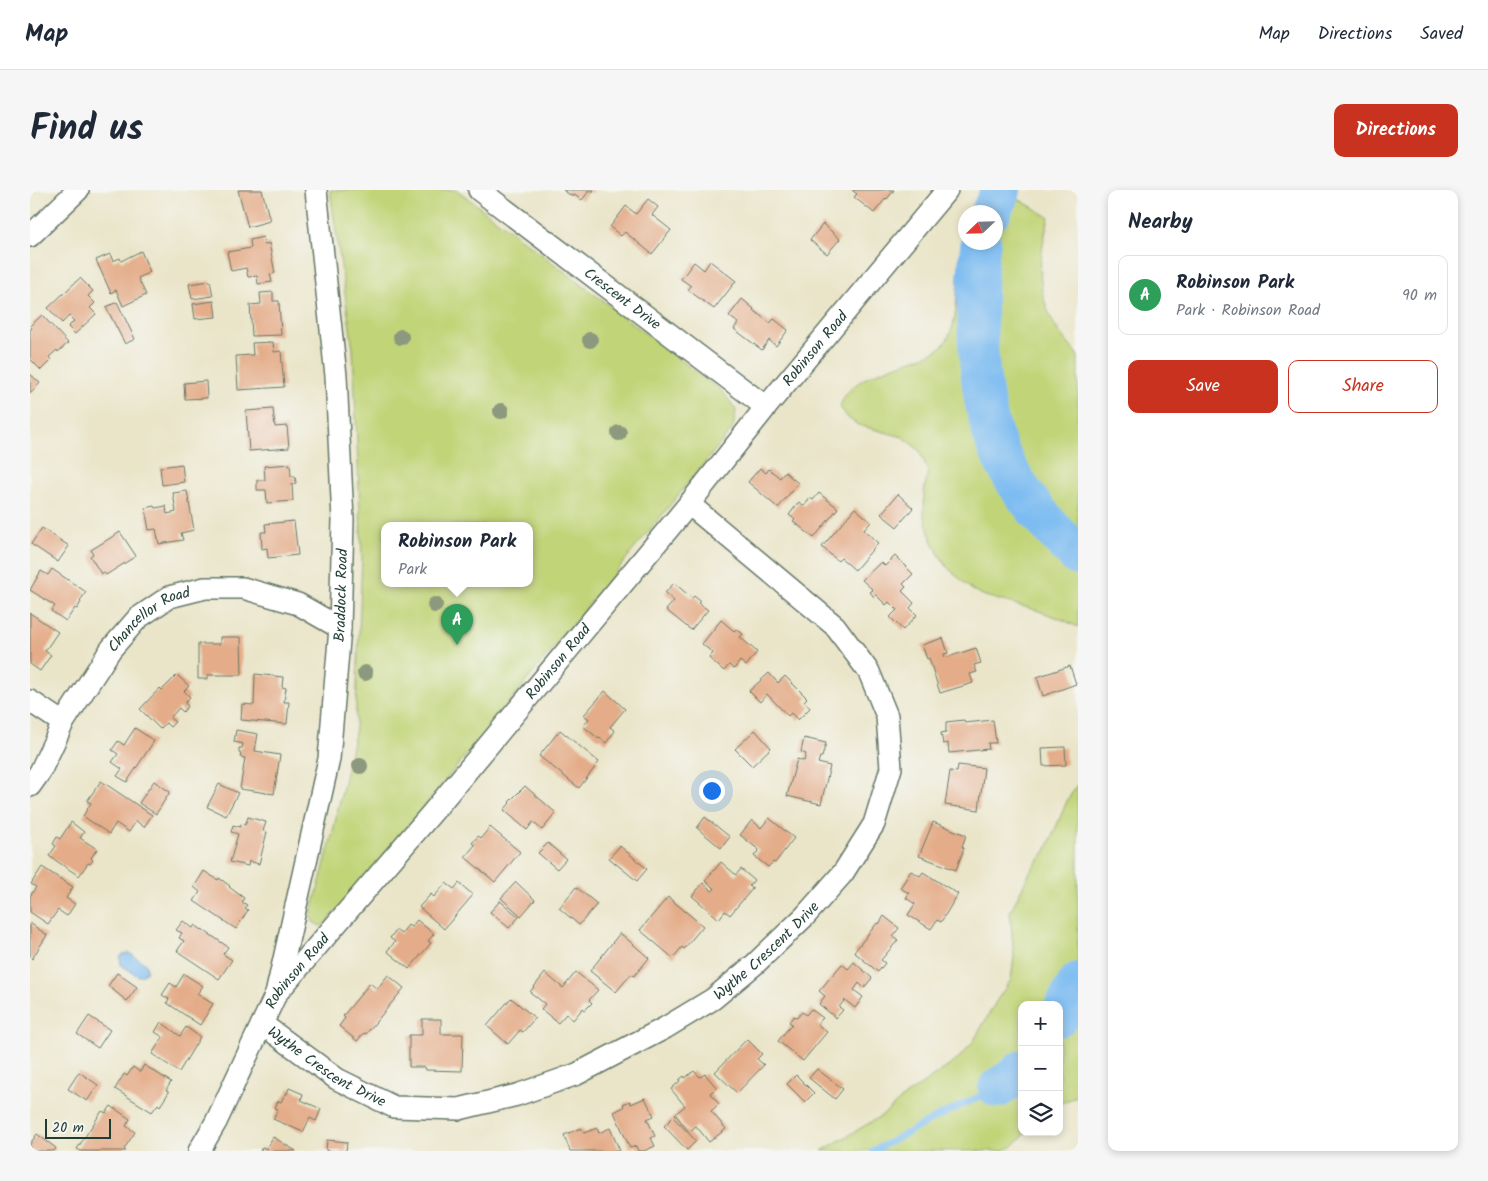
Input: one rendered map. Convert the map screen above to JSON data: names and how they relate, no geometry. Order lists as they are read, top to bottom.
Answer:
{
  "streets": {
    "street": [
      "Crescent Drive",
      "Robinson Road",
      "Braddock Road",
      "Chancellor Road",
      "Wythe Crescent Drive"
    ]
  },
  "crossings": [
    ["Crescent Drive", "Robinson Road"],
    ["Robinson Road", "Braddock Road"],
    ["Robinson Road", "Wythe Crescent Drive"],
    ["Braddock Road", "Chancellor Road"]
  ],
  "scale_bar": "20 m",
  "north": "bottom left",
  "page": {
    "header": "Map",
    "nav": ["Map", "Directions", "Saved"],
    "title": "Find us",
    "buttons": [
      "Directions",
      ["Save", "Share"]
    ],
    "heading": "Nearby",
    "list": [
      {
        "mark": "A",
        "name": "Robinson Park",
        "note": "Park · Robinson Road",
        "value": "90 m"
      }
    ],
    "popup": ["Robinson Park", "Park"],
    "pins": "A",
    "map_buttons": ["+", "−"],
    "scale": "20 m"
  }
}
